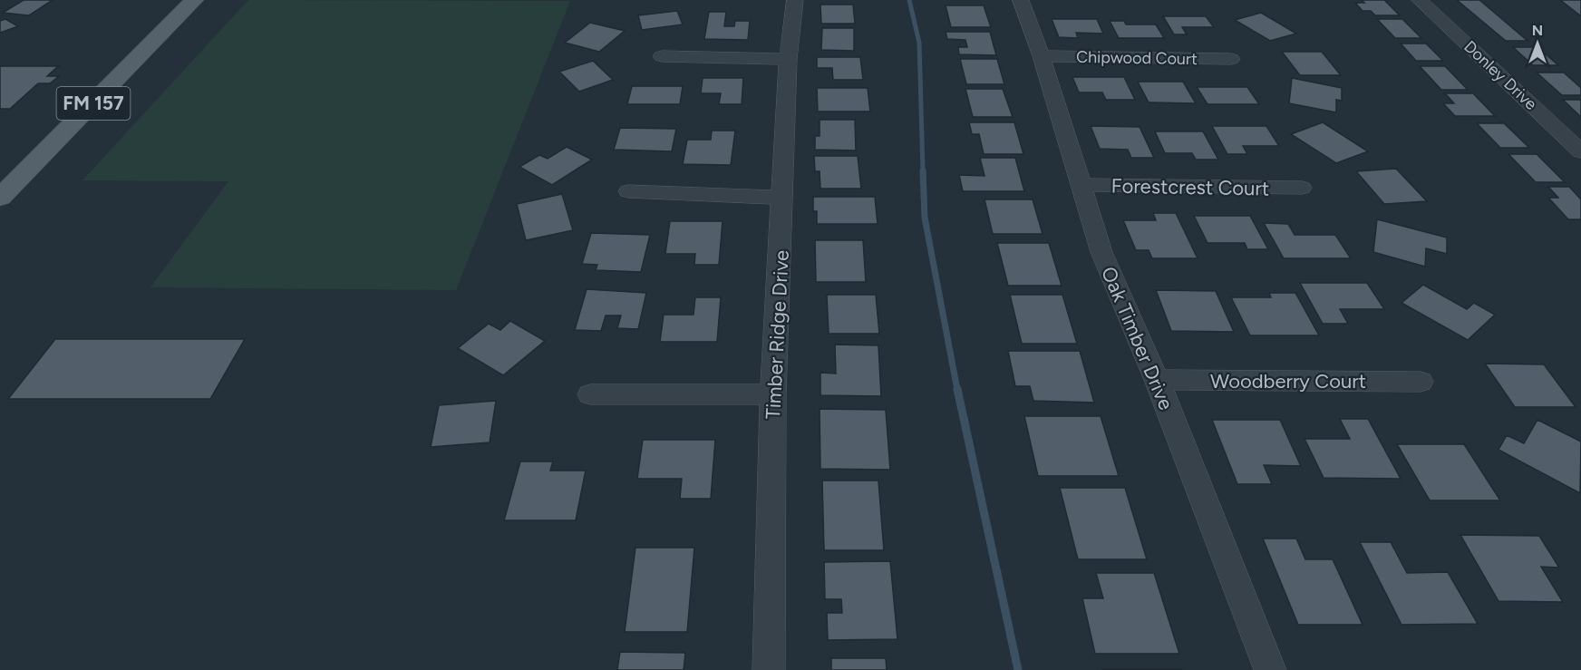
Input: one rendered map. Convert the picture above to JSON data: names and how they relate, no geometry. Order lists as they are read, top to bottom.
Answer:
{
  "streets": {
    "main road": ["FM 157"],
    "street": [
      "Chipwood Court",
      "Donley Drive",
      "Forestcrest Court",
      "Timber Ridge Drive",
      "Oak Timber Drive",
      "Woodberry Court"
    ]
  },
  "crossings": [
    ["Chipwood Court", "Oak Timber Drive"],
    ["Forestcrest Court", "Oak Timber Drive"],
    ["Oak Timber Drive", "Woodberry Court"]
  ],
  "north": "top"
}
